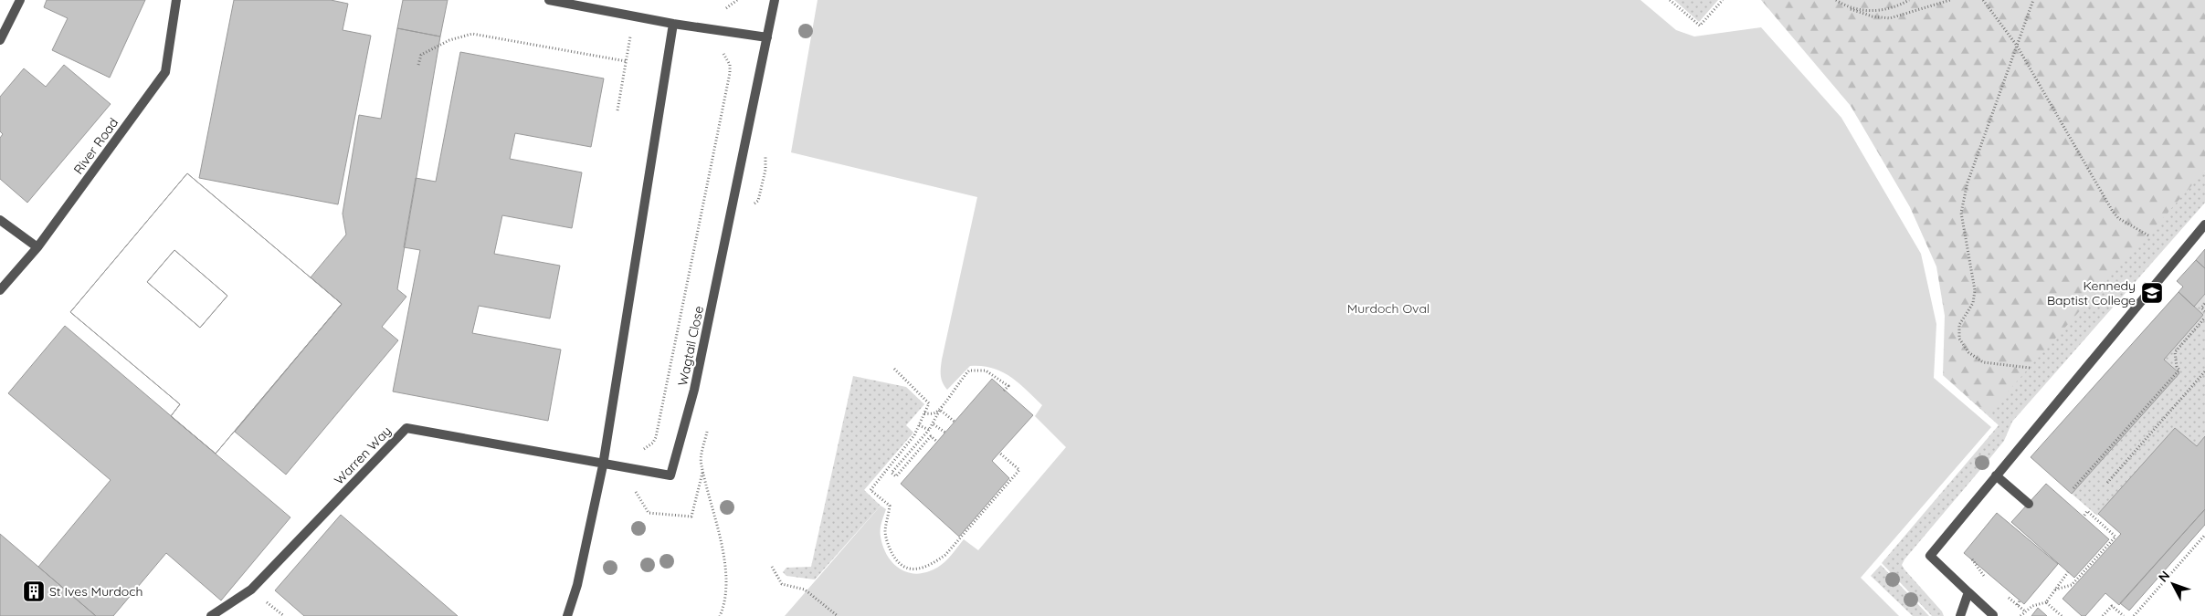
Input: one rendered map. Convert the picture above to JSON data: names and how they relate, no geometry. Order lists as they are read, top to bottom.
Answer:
{
  "streets": {
    "street": ["River Road", "Wagtail Close", "Warren Way"]
  },
  "crossings": [
    ["Wagtail Close", "Warren Way"]
  ],
  "parks": ["Murdoch Oval"],
  "places": {
    "school or university": ["Kennedy Baptist College"],
    "building": ["St Ives Murdoch"]
  },
  "north": "top left"
}
